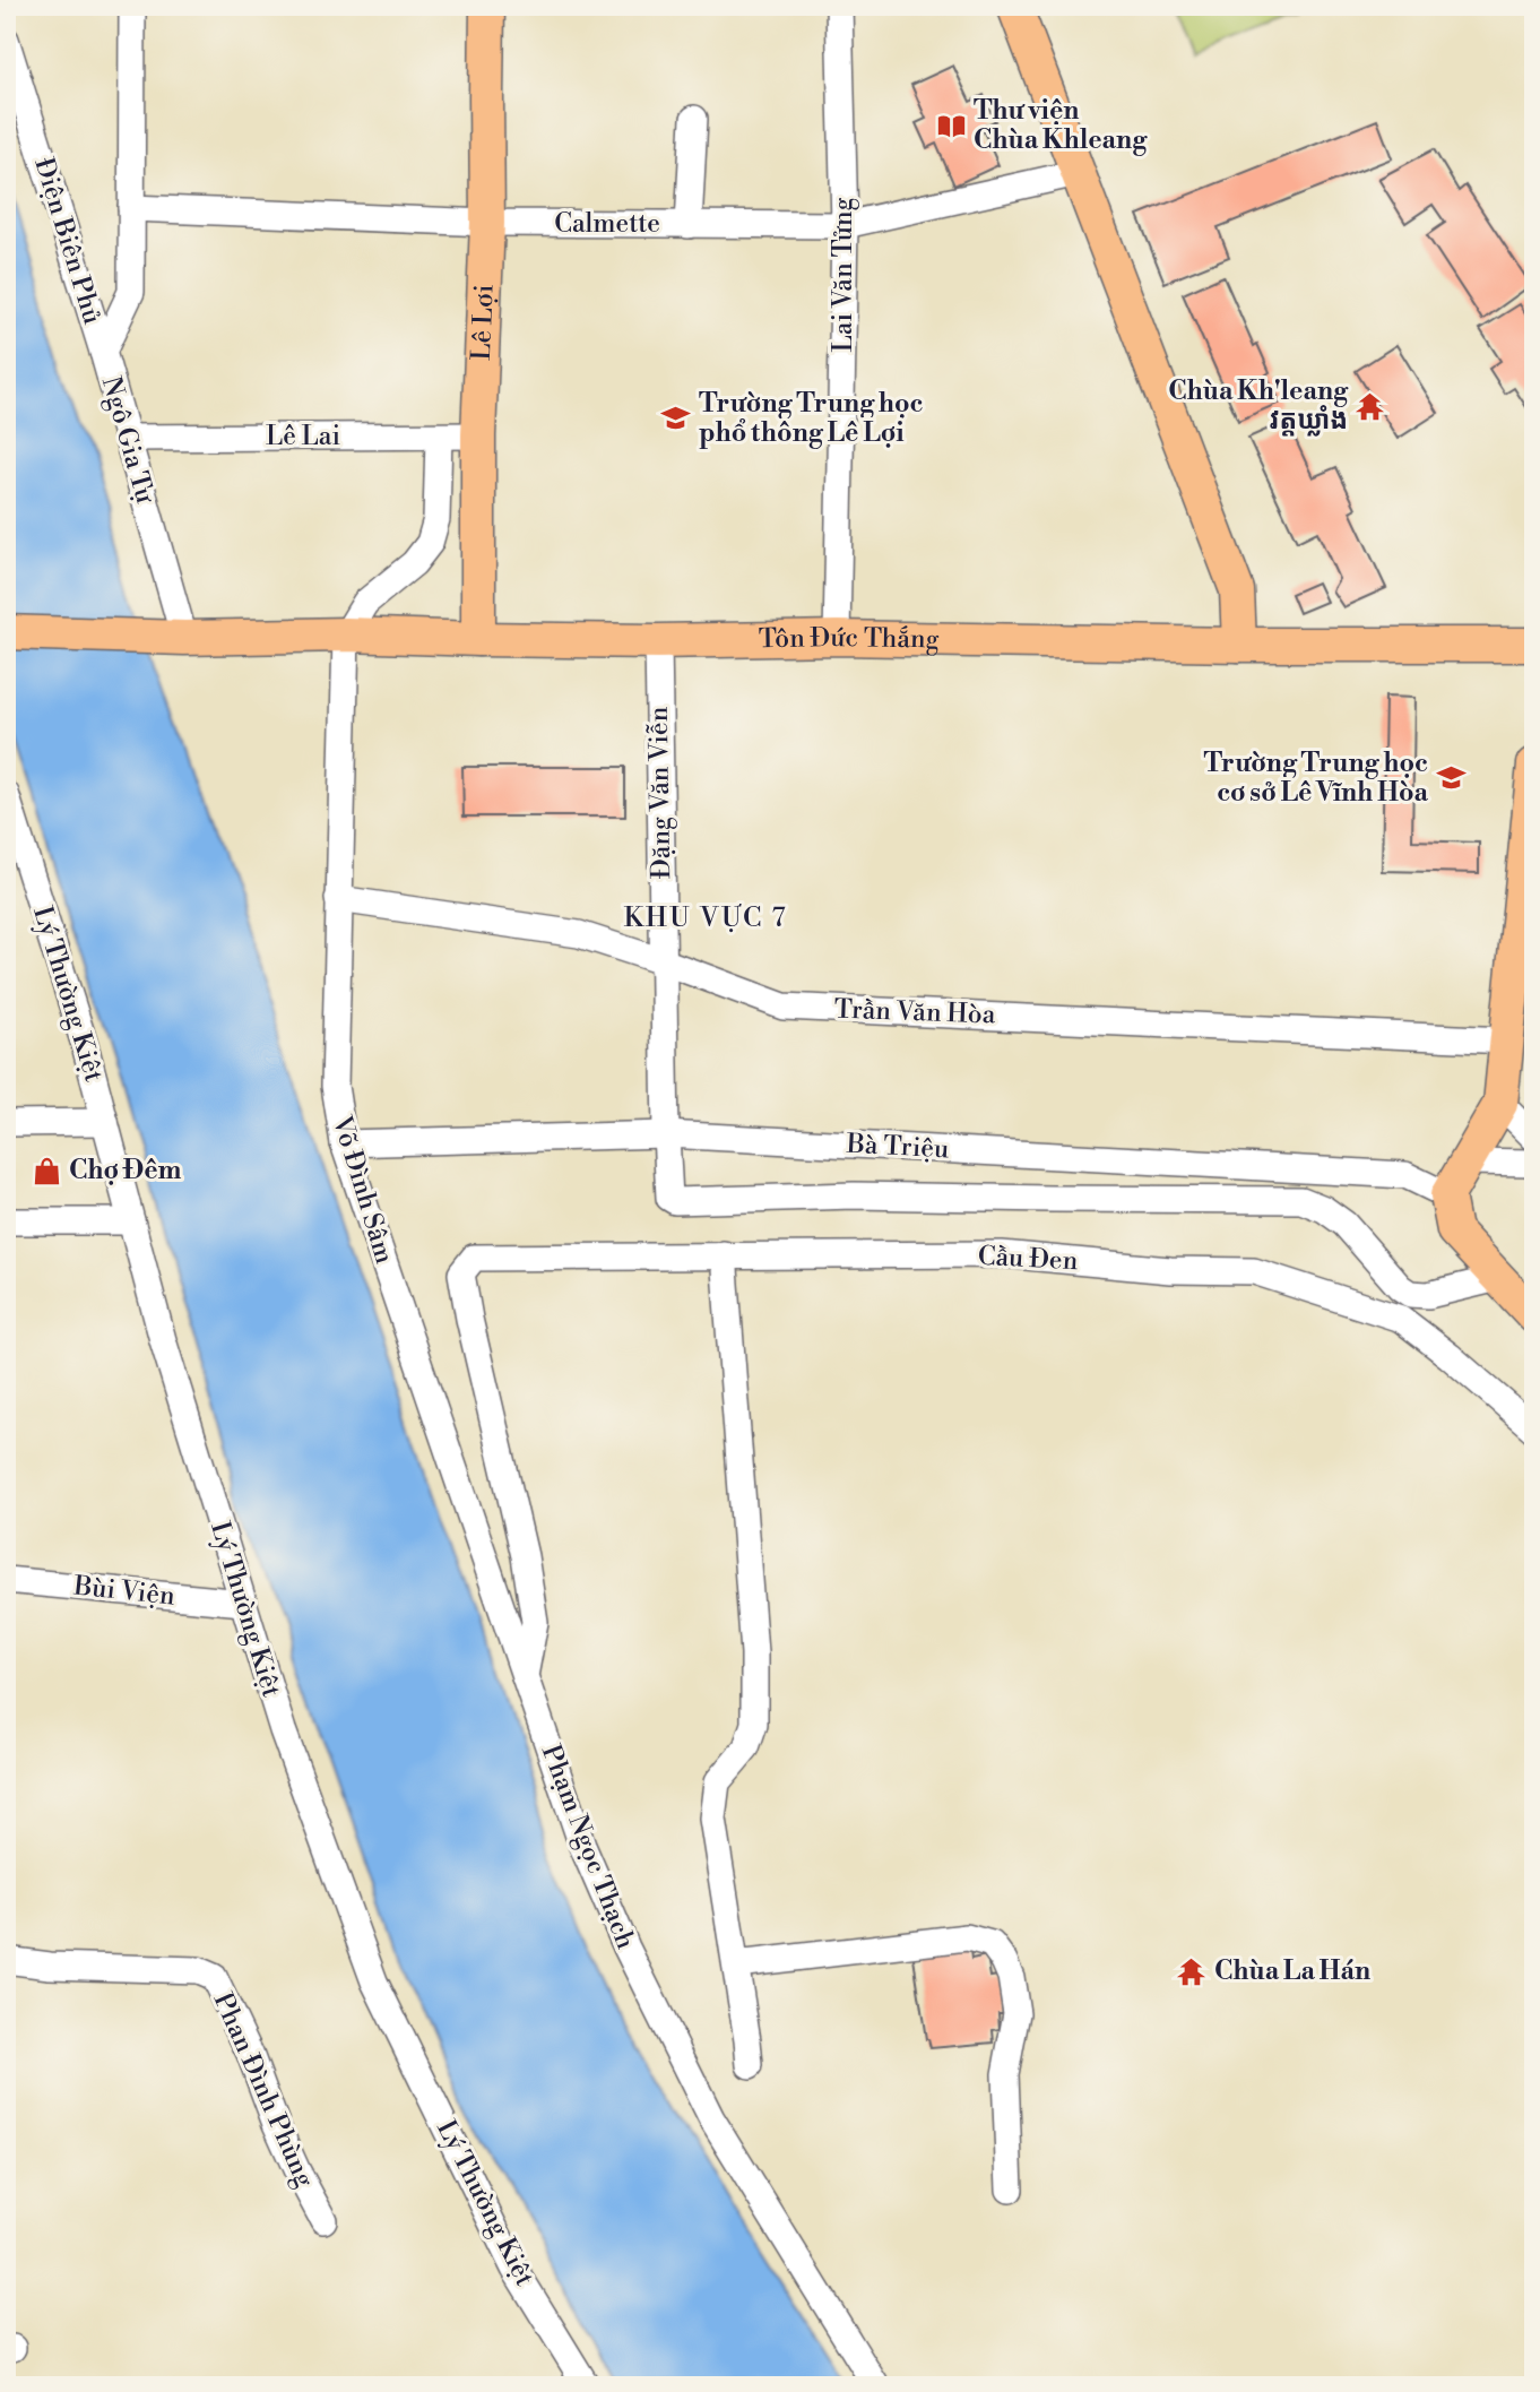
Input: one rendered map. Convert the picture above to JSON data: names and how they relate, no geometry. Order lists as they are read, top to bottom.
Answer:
{
  "streets": {
    "main road": ["Lê Lợi", "Tôn Đức Thắng"],
    "street": [
      "Calmette",
      "Điện Biên Phủ",
      "Lai Văn Tửng",
      "Lê Lai",
      "Ngô Gia Tự",
      "Đặng Văn Viễn",
      "Lý Thường Kiệt",
      "Trần Văn Hòa",
      "Bà Triệu",
      "Võ Đình Sâm",
      "Cầu Đen",
      "Bùi Viện",
      "Phạm Ngọc Thạch",
      "Phan Đình Phùng"
    ]
  },
  "crossings": [
    ["Calmette", "Lai Văn Tửng"],
    ["Calmette", "Lê Lợi"],
    ["Calmette", "Ngô Gia Tự"],
    ["Điện Biên Phủ", "Ngô Gia Tự"],
    ["Lai Văn Tửng", "Tôn Đức Thắng"],
    ["Lê Lợi", "Lê Lai"],
    ["Lê Lợi", "Tôn Đức Thắng"],
    ["Lê Lai", "Ngô Gia Tự"],
    ["Ngô Gia Tự", "Tôn Đức Thắng"],
    ["Tôn Đức Thắng", "Đặng Văn Viễn"],
    ["Tôn Đức Thắng", "Võ Đình Sâm"],
    ["Đặng Văn Viễn", "Trần Văn Hòa"],
    ["Đặng Văn Viễn", "Bà Triệu"],
    ["Lý Thường Kiệt", "Bùi Viện"],
    ["Trần Văn Hòa", "Võ Đình Sâm"],
    ["Bà Triệu", "Võ Đình Sâm"],
    ["Võ Đình Sâm", "Phạm Ngọc Thạch"],
    ["Cầu Đen", "Phạm Ngọc Thạch"]
  ],
  "districts": ["KHU VỰC 7"],
  "places": {
    "library": ["Thư viện Chùa Khleang"],
    "temple": ["Chùa Kh'leang វត្តឃ្លាំង", "Chùa La Hán"],
    "school or university": ["Trường Trung học phổ thông Lê Lợi", "Trường Trung học cơ sở Lê Vĩnh Hòa"],
    "shop": ["Chợ Đêm"]
  }
}
